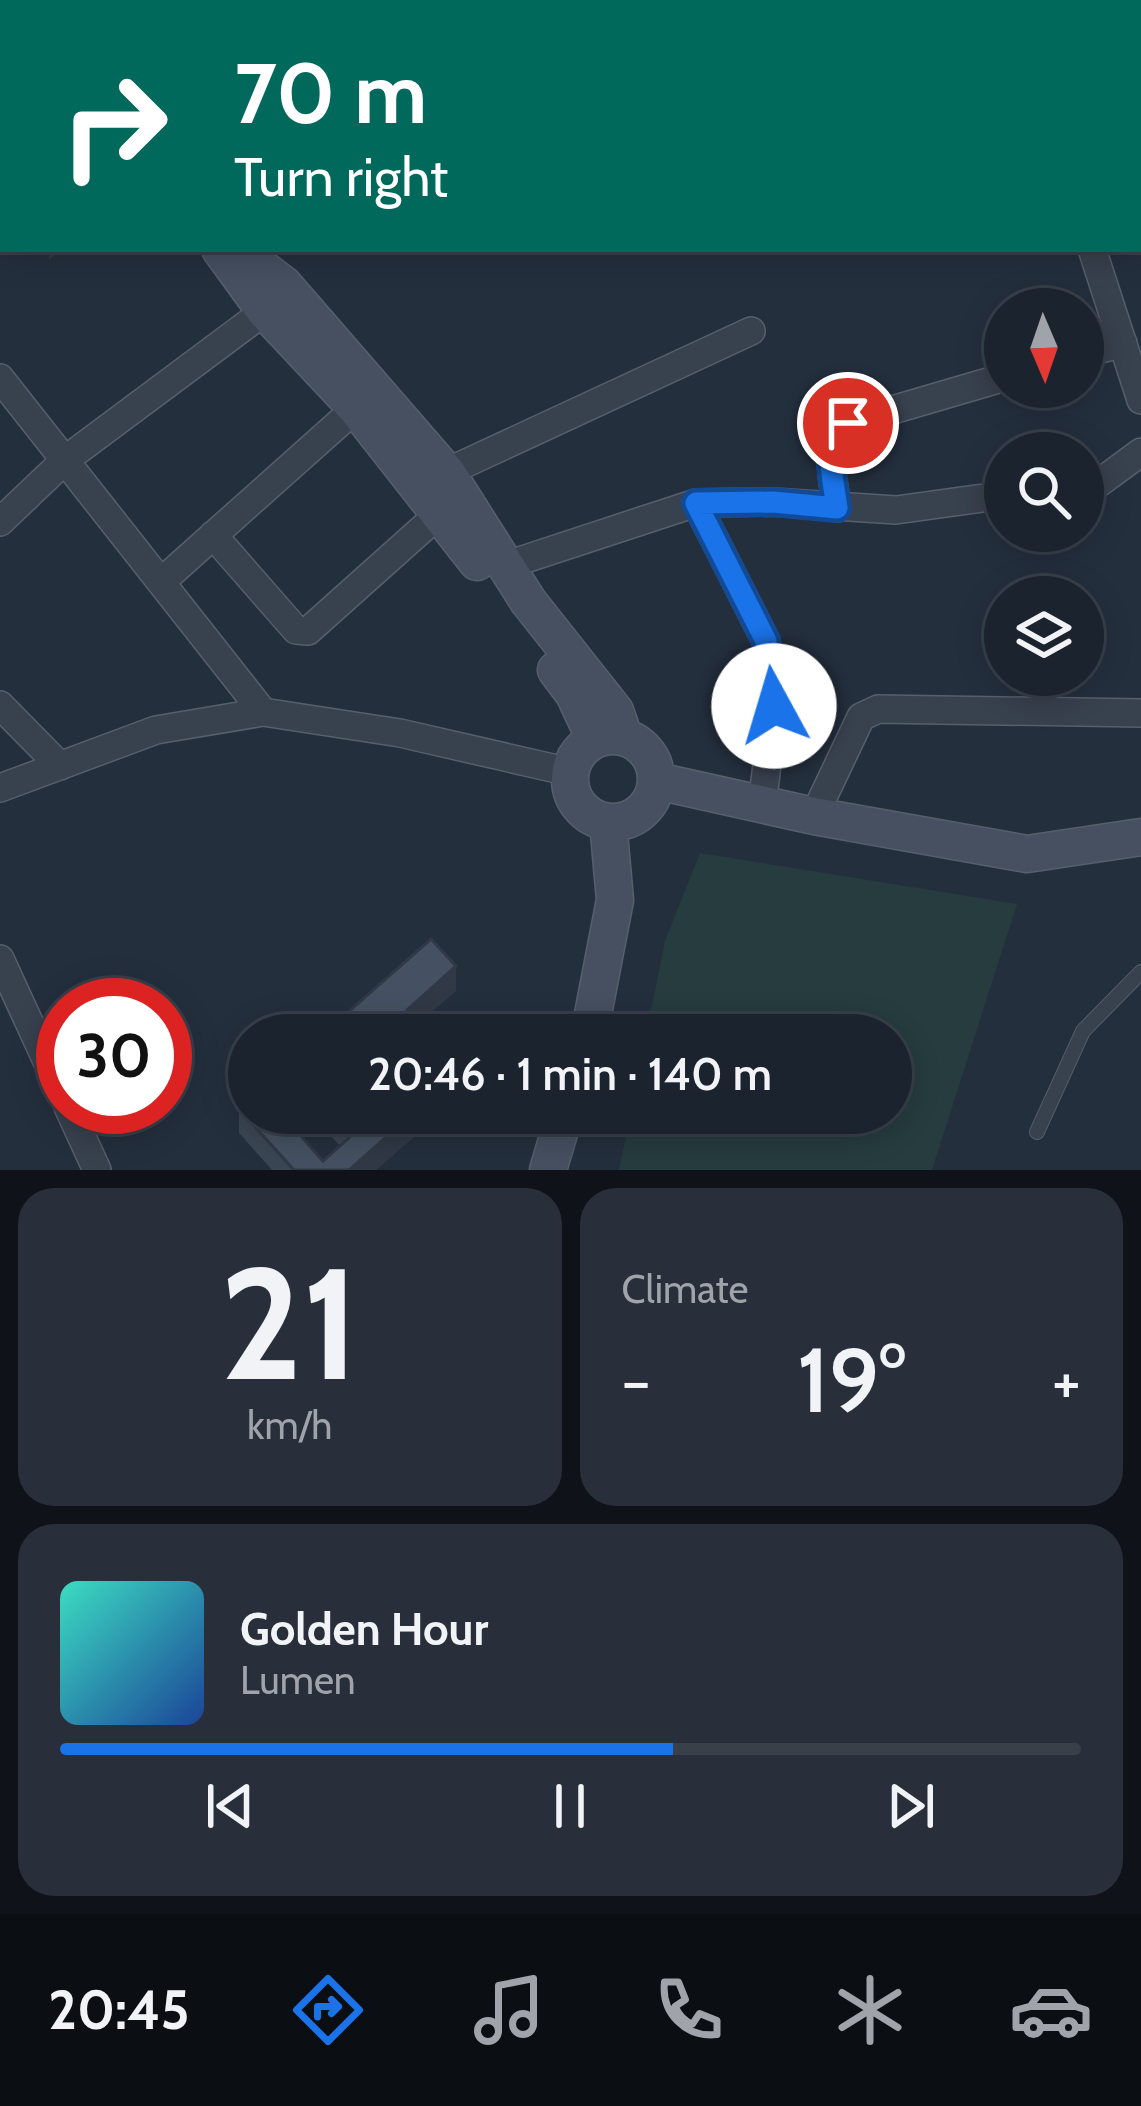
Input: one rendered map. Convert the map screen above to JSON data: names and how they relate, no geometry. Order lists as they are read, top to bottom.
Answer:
{
  "north": "bottom",
  "page": {
    "turn": ["70 m", "Turn right"],
    "limit": "30",
    "trip": "20:46 · 1 min · 140 m",
    "tile": [
      ["21", "km/h"],
      "Climate"
    ],
    "heat": ["−", "19°", "+"],
    "song": ["Golden Hour", "Lumen"],
    "tabs": "20:45"
  }
}
